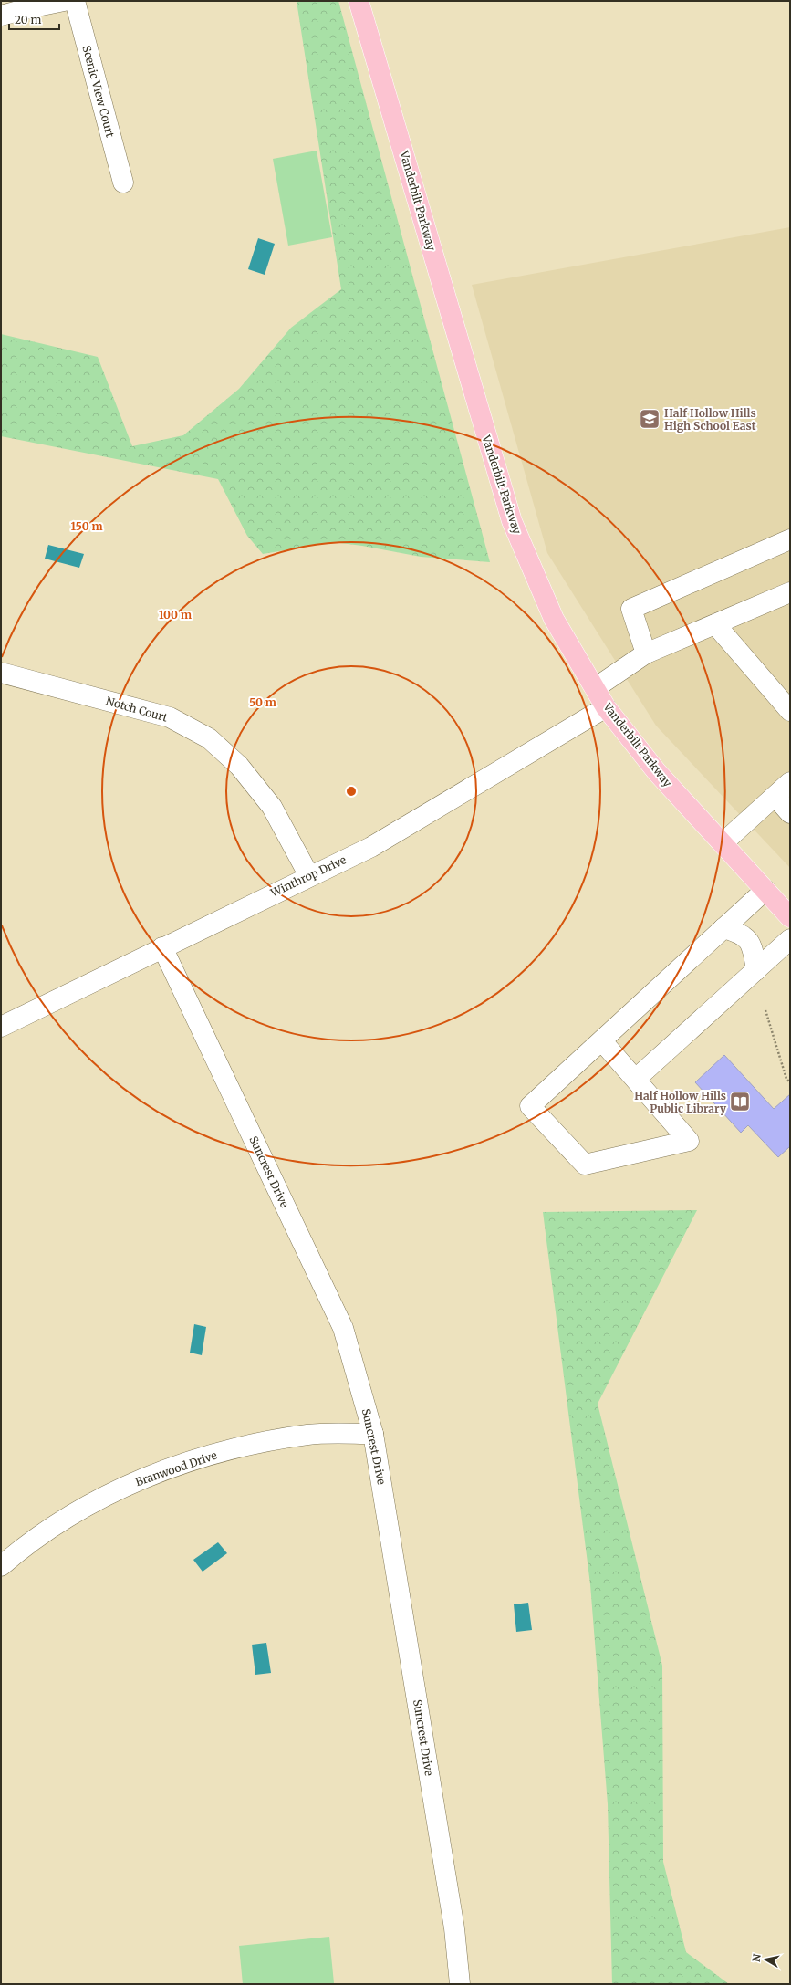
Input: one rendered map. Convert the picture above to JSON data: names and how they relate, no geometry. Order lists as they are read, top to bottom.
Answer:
{
  "streets": {
    "main road": ["Vanderbilt Parkway"],
    "street": [
      "Scenic View Court",
      "Notch Court",
      "Winthrop Drive",
      "Suncrest Drive",
      "Branwood Drive"
    ]
  },
  "crossings": [
    ["Vanderbilt Parkway", "Winthrop Drive"],
    ["Notch Court", "Winthrop Drive"],
    ["Winthrop Drive", "Suncrest Drive"],
    ["Suncrest Drive", "Branwood Drive"]
  ],
  "places": {
    "school or university": ["Half Hollow Hills High School East"],
    "library": ["Half Hollow Hills Public Library"]
  },
  "scale_bar": "20 m",
  "north": "left",
  "rings": ["150 m", "100 m", "50 m"]
}
